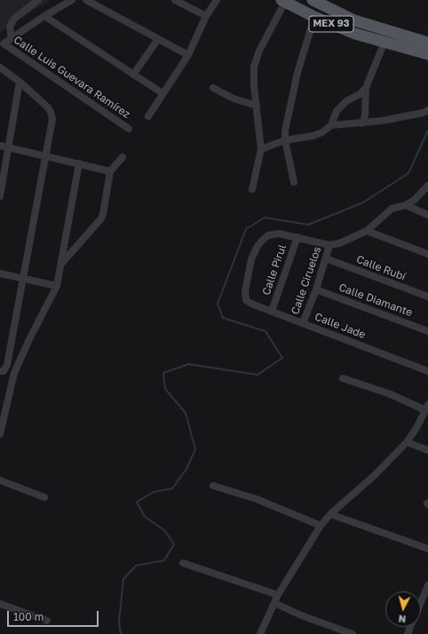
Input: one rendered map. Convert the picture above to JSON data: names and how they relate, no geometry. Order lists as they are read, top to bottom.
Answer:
{
  "streets": {
    "main road": ["MEX 93"],
    "street": [
      "Calle Luis Guevara Ramírez",
      "Calle Rubí",
      "Calle Pirul",
      "Calle Ciruelos",
      "Calle Diamante",
      "Calle Jade"
    ]
  },
  "crossings": [
    ["Calle Rubí", "Calle Ciruelos"],
    ["Calle Pirul", "Calle Jade"],
    ["Calle Ciruelos", "Calle Diamante"],
    ["Calle Ciruelos", "Calle Jade"]
  ],
  "scale_bar": "100 m",
  "north": "bottom"
}
